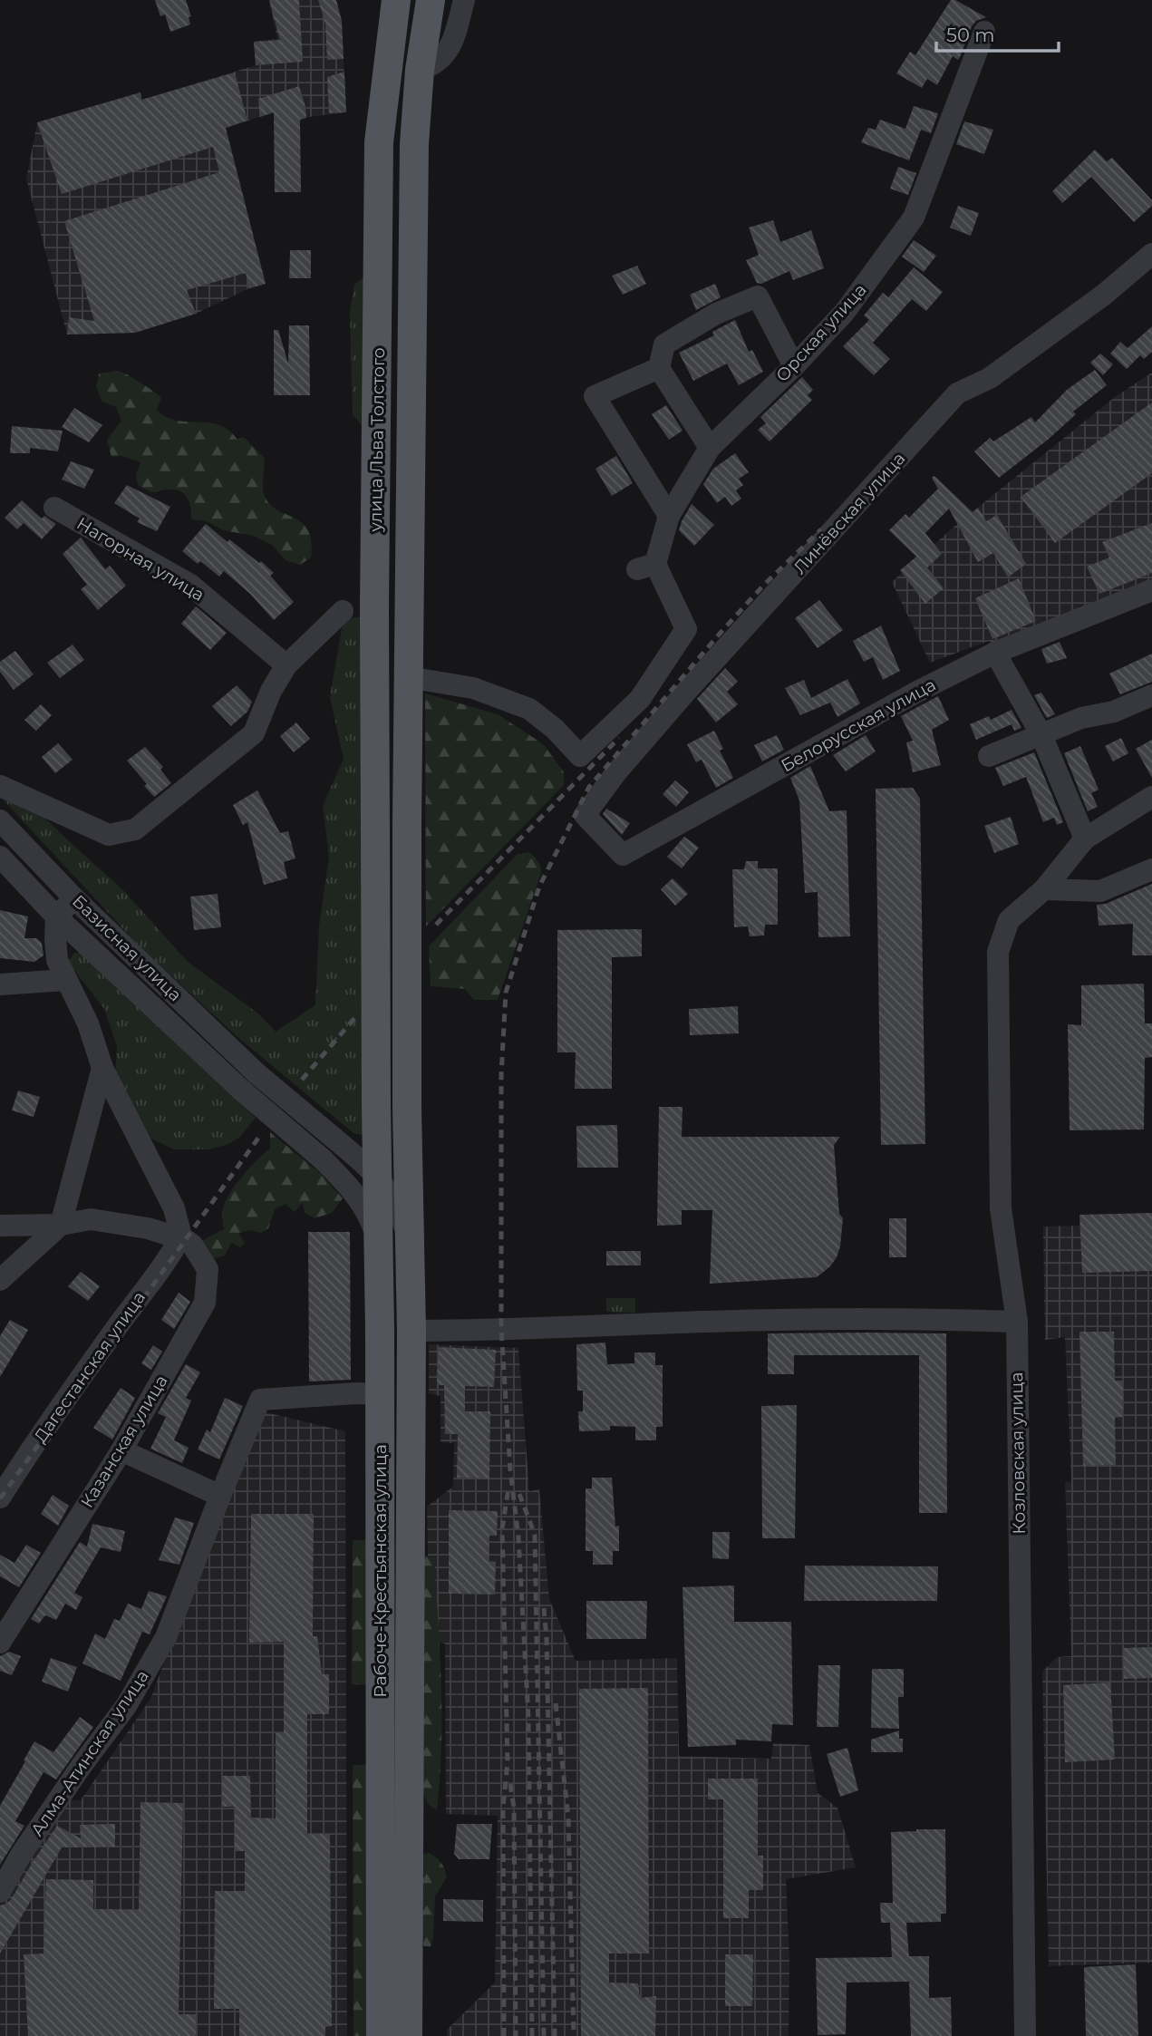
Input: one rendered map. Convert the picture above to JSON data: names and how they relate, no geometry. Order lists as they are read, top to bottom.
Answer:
{
  "streets": {
    "main road": ["улица Льва Толстого", "Рабоче-Крестьянская улица"],
    "street": [
      "Орская улица",
      "Линёвская улица",
      "Нагорная улица",
      "Белорусская улица",
      "Базисная улица",
      "Дагестанская улица",
      "Казанская улица",
      "Козловская улица",
      "Алма-Атинская улица"
    ]
  },
  "crossings": [
    ["Орская улица", "улица Льва Толстого"],
    ["улица Льва Толстого", "Рабоче-Крестьянская улица"],
    ["Линёвская улица", "Белорусская улица"],
    ["Дагестанская улица", "Казанская улица"],
    ["Рабоче-Крестьянская улица", "Алма-Атинская улица"]
  ],
  "scale_bar": "50 m"
}
